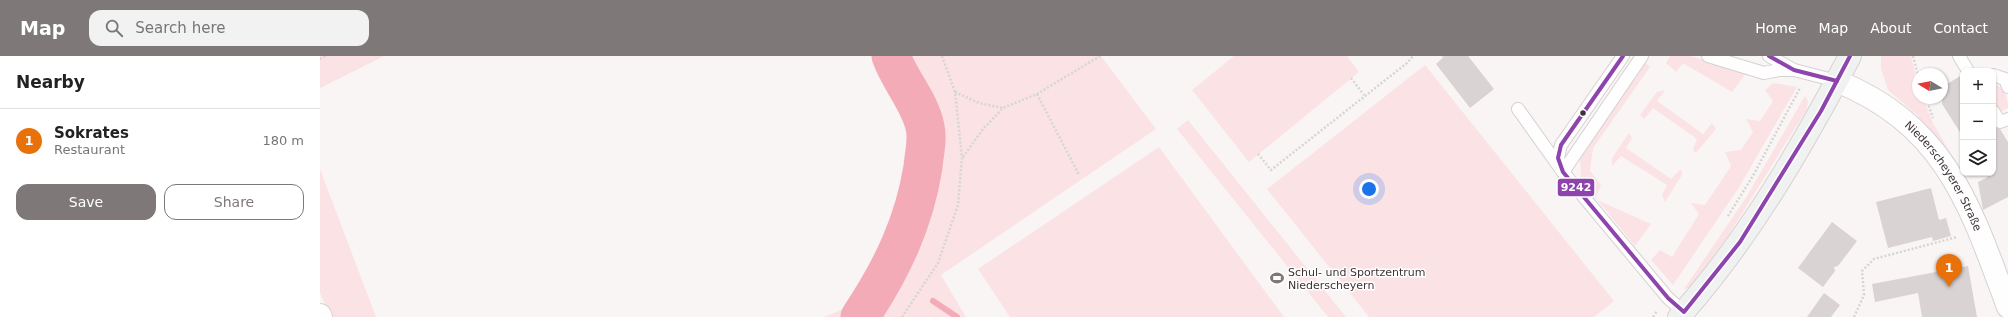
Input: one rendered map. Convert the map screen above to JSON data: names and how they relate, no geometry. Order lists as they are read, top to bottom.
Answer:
{
  "streets": {
    "street": ["Niederscheyerer Straße"]
  },
  "places": {
    "sports": ["Schul- und Sportzentrum Niederscheyern"]
  },
  "lines": ["transit line 9242"],
  "north": "left",
  "page": {
    "header": "Map",
    "search": "Search here",
    "nav": [
      "Home",
      "Map",
      "About",
      "Contact"
    ],
    "heading": "Nearby",
    "map_buttons": ["+", "−"],
    "list": [
      {
        "mark": "1",
        "name": "Sokrates",
        "note": "Restaurant",
        "value": "180 m"
      }
    ],
    "buttons": ["Save", "Share"],
    "pins": "1"
  }
}
